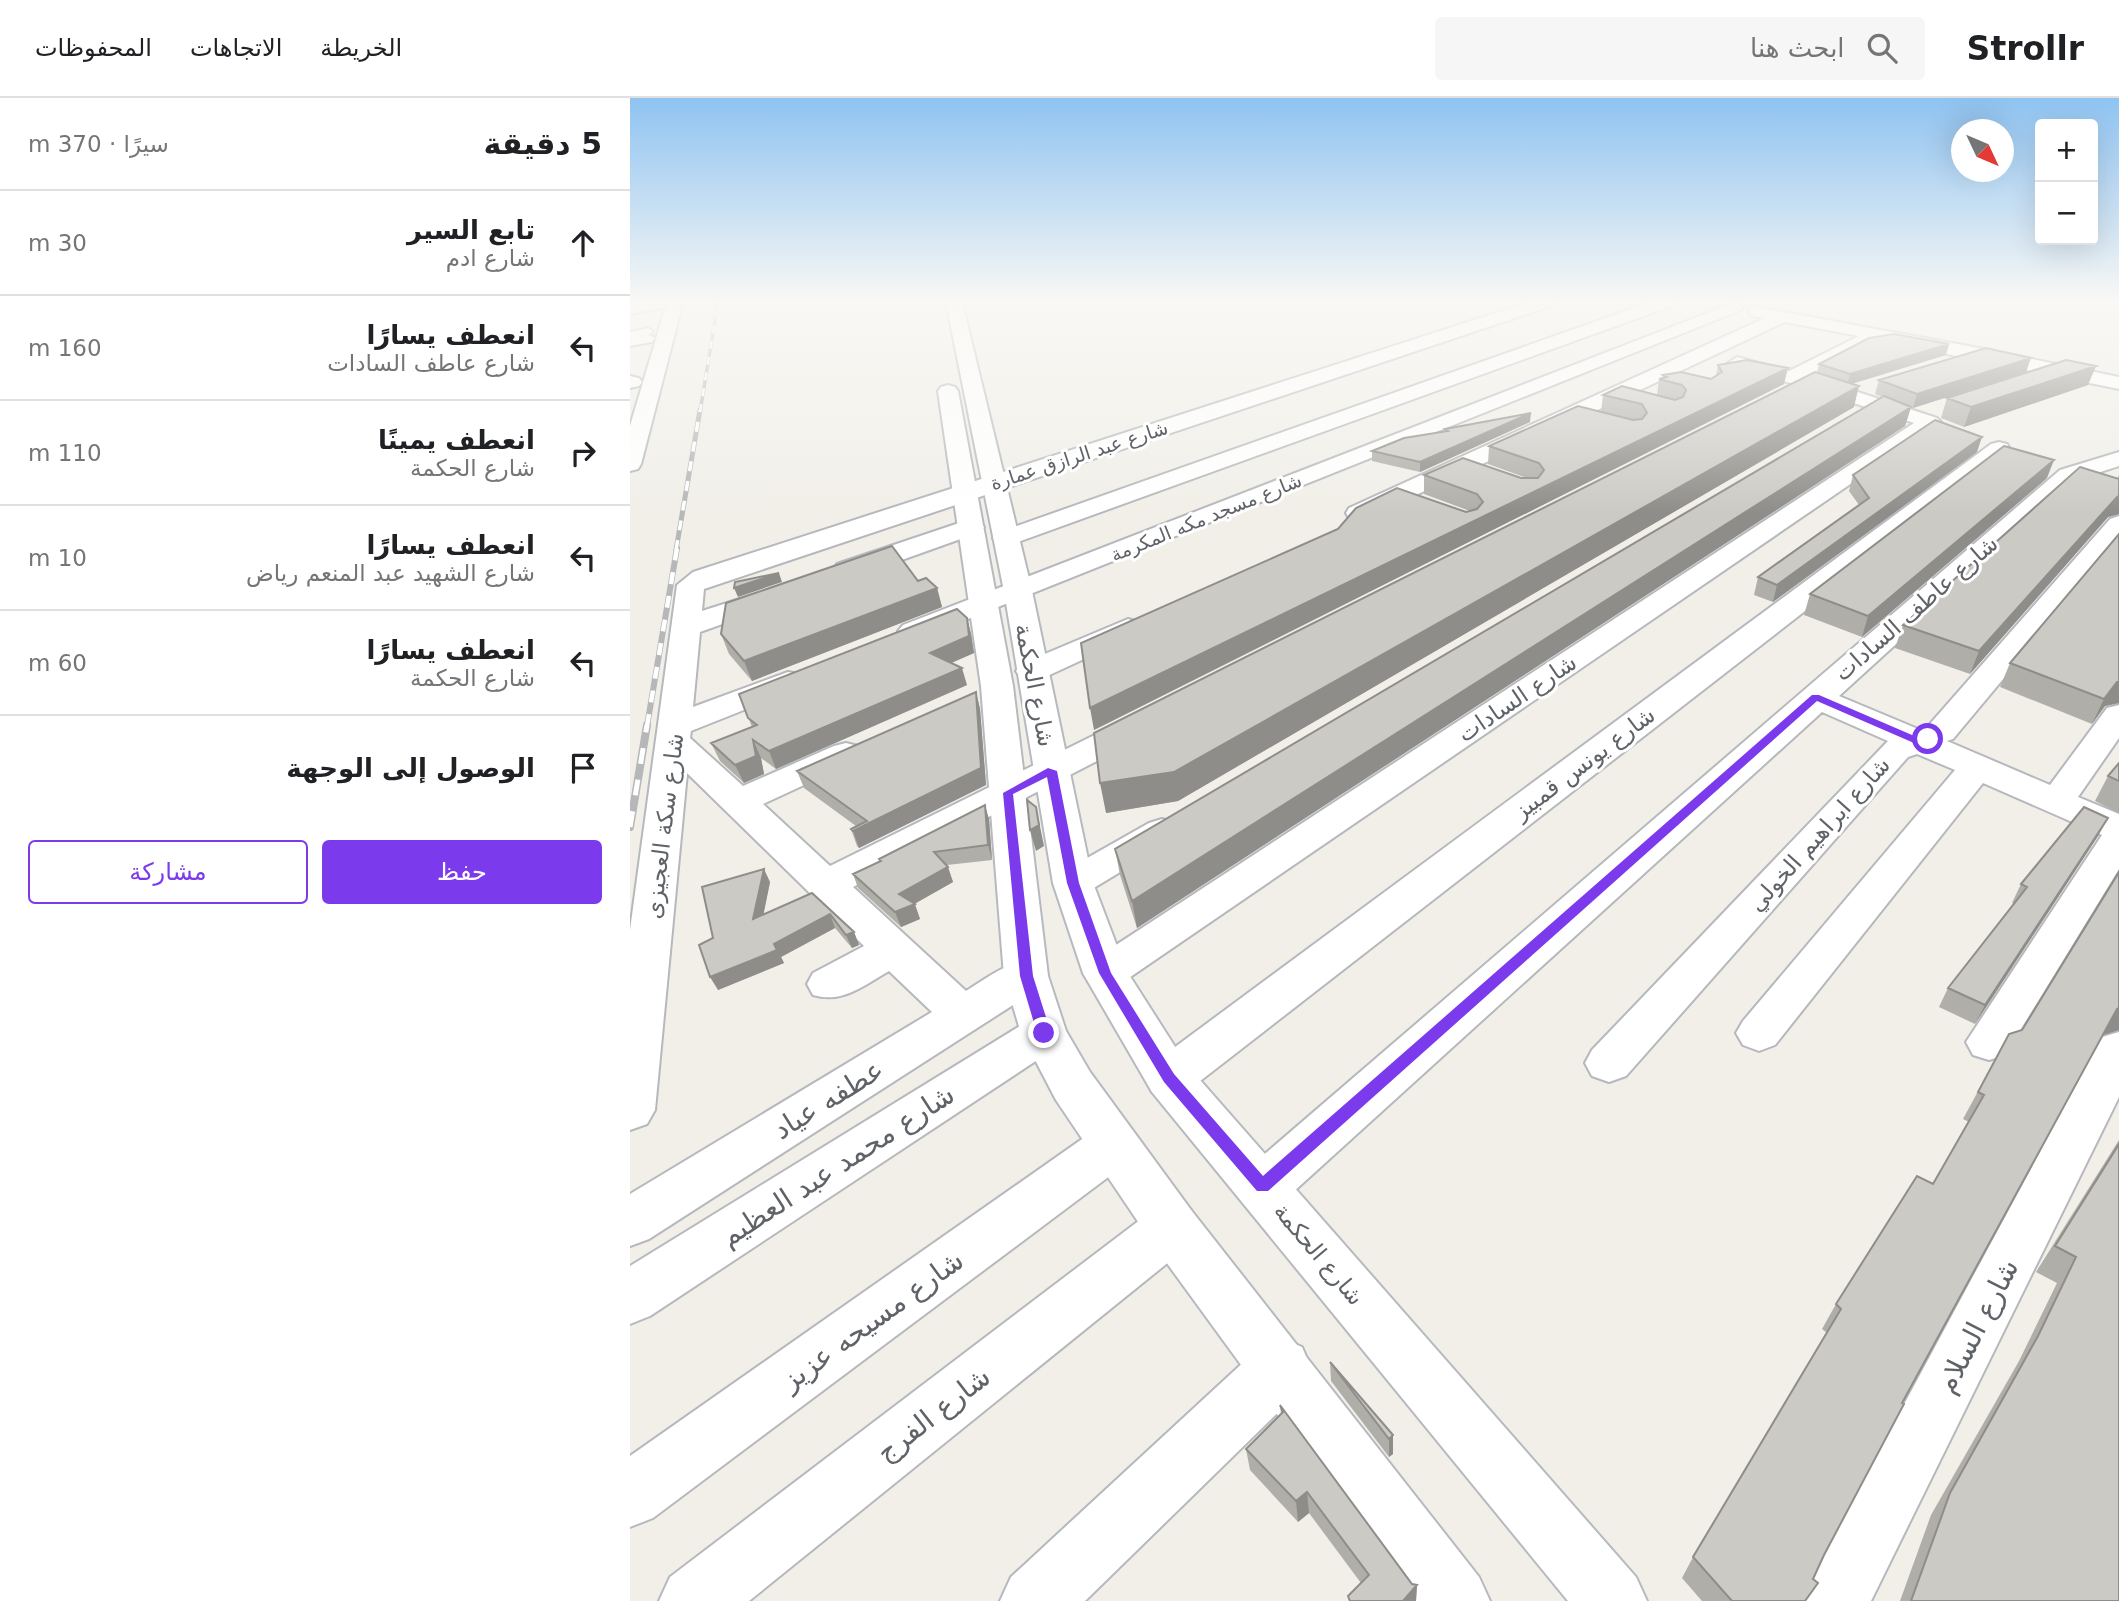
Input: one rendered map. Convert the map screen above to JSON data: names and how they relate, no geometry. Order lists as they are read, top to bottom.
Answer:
{
  "streets": {
    "street": [
      "شارع عبد الرازق عمارة",
      "شارع مسجد مكه المكرمة",
      "شارع عاطف السادات",
      "شارع الحكمة",
      "شارع السادات",
      "شارع يونس قمبيز",
      "شارع سكة العجيزى",
      "شارع ابراهيم الخولي",
      "عطفه عياد",
      "شارع محمد عبد العظيم",
      "شارع مسيحه عزيز",
      "شارع السلام",
      "شارع الفرج"
    ]
  },
  "crossings": [
    ["شارع عبد الرازق عمارة", "شارع الحكمة"],
    ["شارع عبد الرازق عمارة", "شارع سكة العجيزى"],
    ["شارع مسجد مكه المكرمة", "شارع الحكمة"],
    ["شارع عاطف السادات", "شارع الحكمة"],
    ["شارع الحكمة", "شارع السادات"],
    ["شارع الحكمة", "شارع يونس قمبيز"],
    ["شارع الحكمة", "عطفه عياد"],
    ["شارع الحكمة", "شارع محمد عبد العظيم"],
    ["شارع الحكمة", "شارع مسيحه عزيز"],
    ["شارع الحكمة", "شارع الفرج"]
  ],
  "north": "bottom right",
  "page": {
    "header": "Strollr",
    "search": "ابحث هنا",
    "nav": ["الخريطة", "الاتجاهات", "المحفوظات"],
    "heading": ["5 دقيقة", "سيرًا · 370 m"],
    "map_buttons": ["+", "−"],
    "list": [
      ["تابع السير", "شارع ادم", "30 m"],
      ["انعطف يسارًا", "شارع عاطف السادات", "160 m"],
      ["انعطف يمينًا", "شارع الحكمة", "110 m"],
      ["انعطف يسارًا", "شارع الشهيد عبد المنعم رياض", "10 m"],
      ["انعطف يسارًا", "شارع الحكمة", "60 m"],
      "الوصول إلى الوجهة"
    ],
    "buttons": ["حفظ", "مشاركة"]
  }
}
